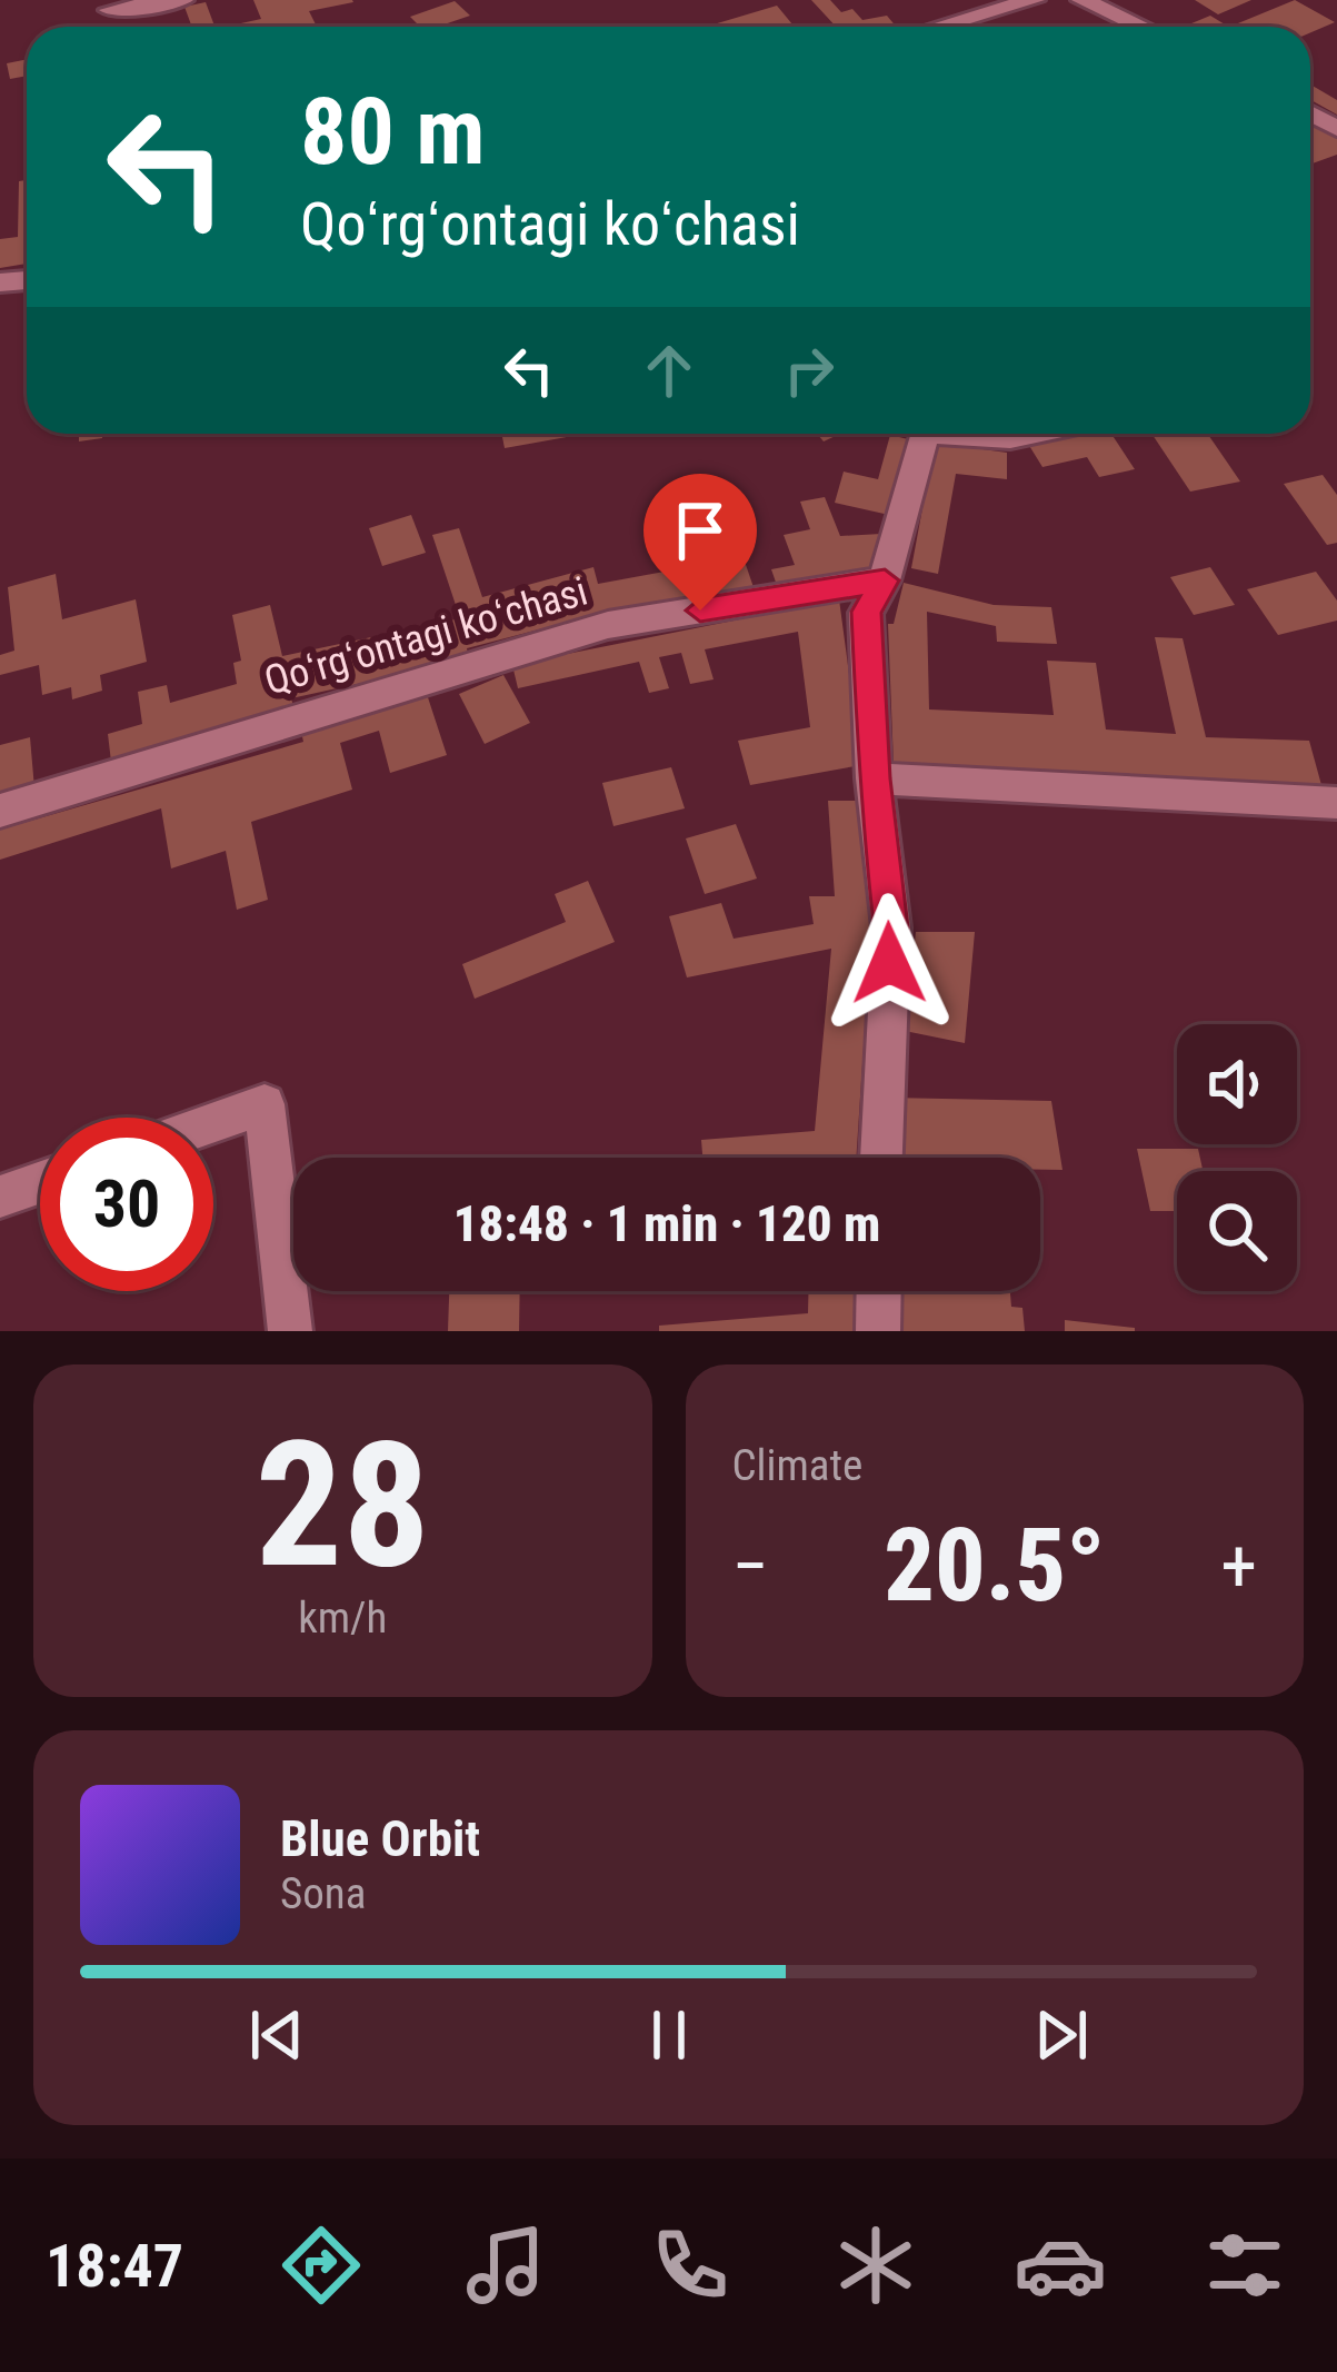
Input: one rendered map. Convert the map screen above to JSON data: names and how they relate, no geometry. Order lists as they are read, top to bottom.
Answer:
{
  "streets": {
    "street": ["Qoʻrgʻontagi koʻchasi"]
  },
  "page": {
    "turn": ["80 m", "Qoʻrgʻontagi koʻchasi"],
    "limit": "30",
    "trip": "18:48 · 1 min · 120 m",
    "tile": [
      ["28", "km/h"],
      "Climate"
    ],
    "heat": ["−", "20.5°", "+"],
    "song": ["Blue Orbit", "Sona"],
    "tabs": "18:47"
  }
}
